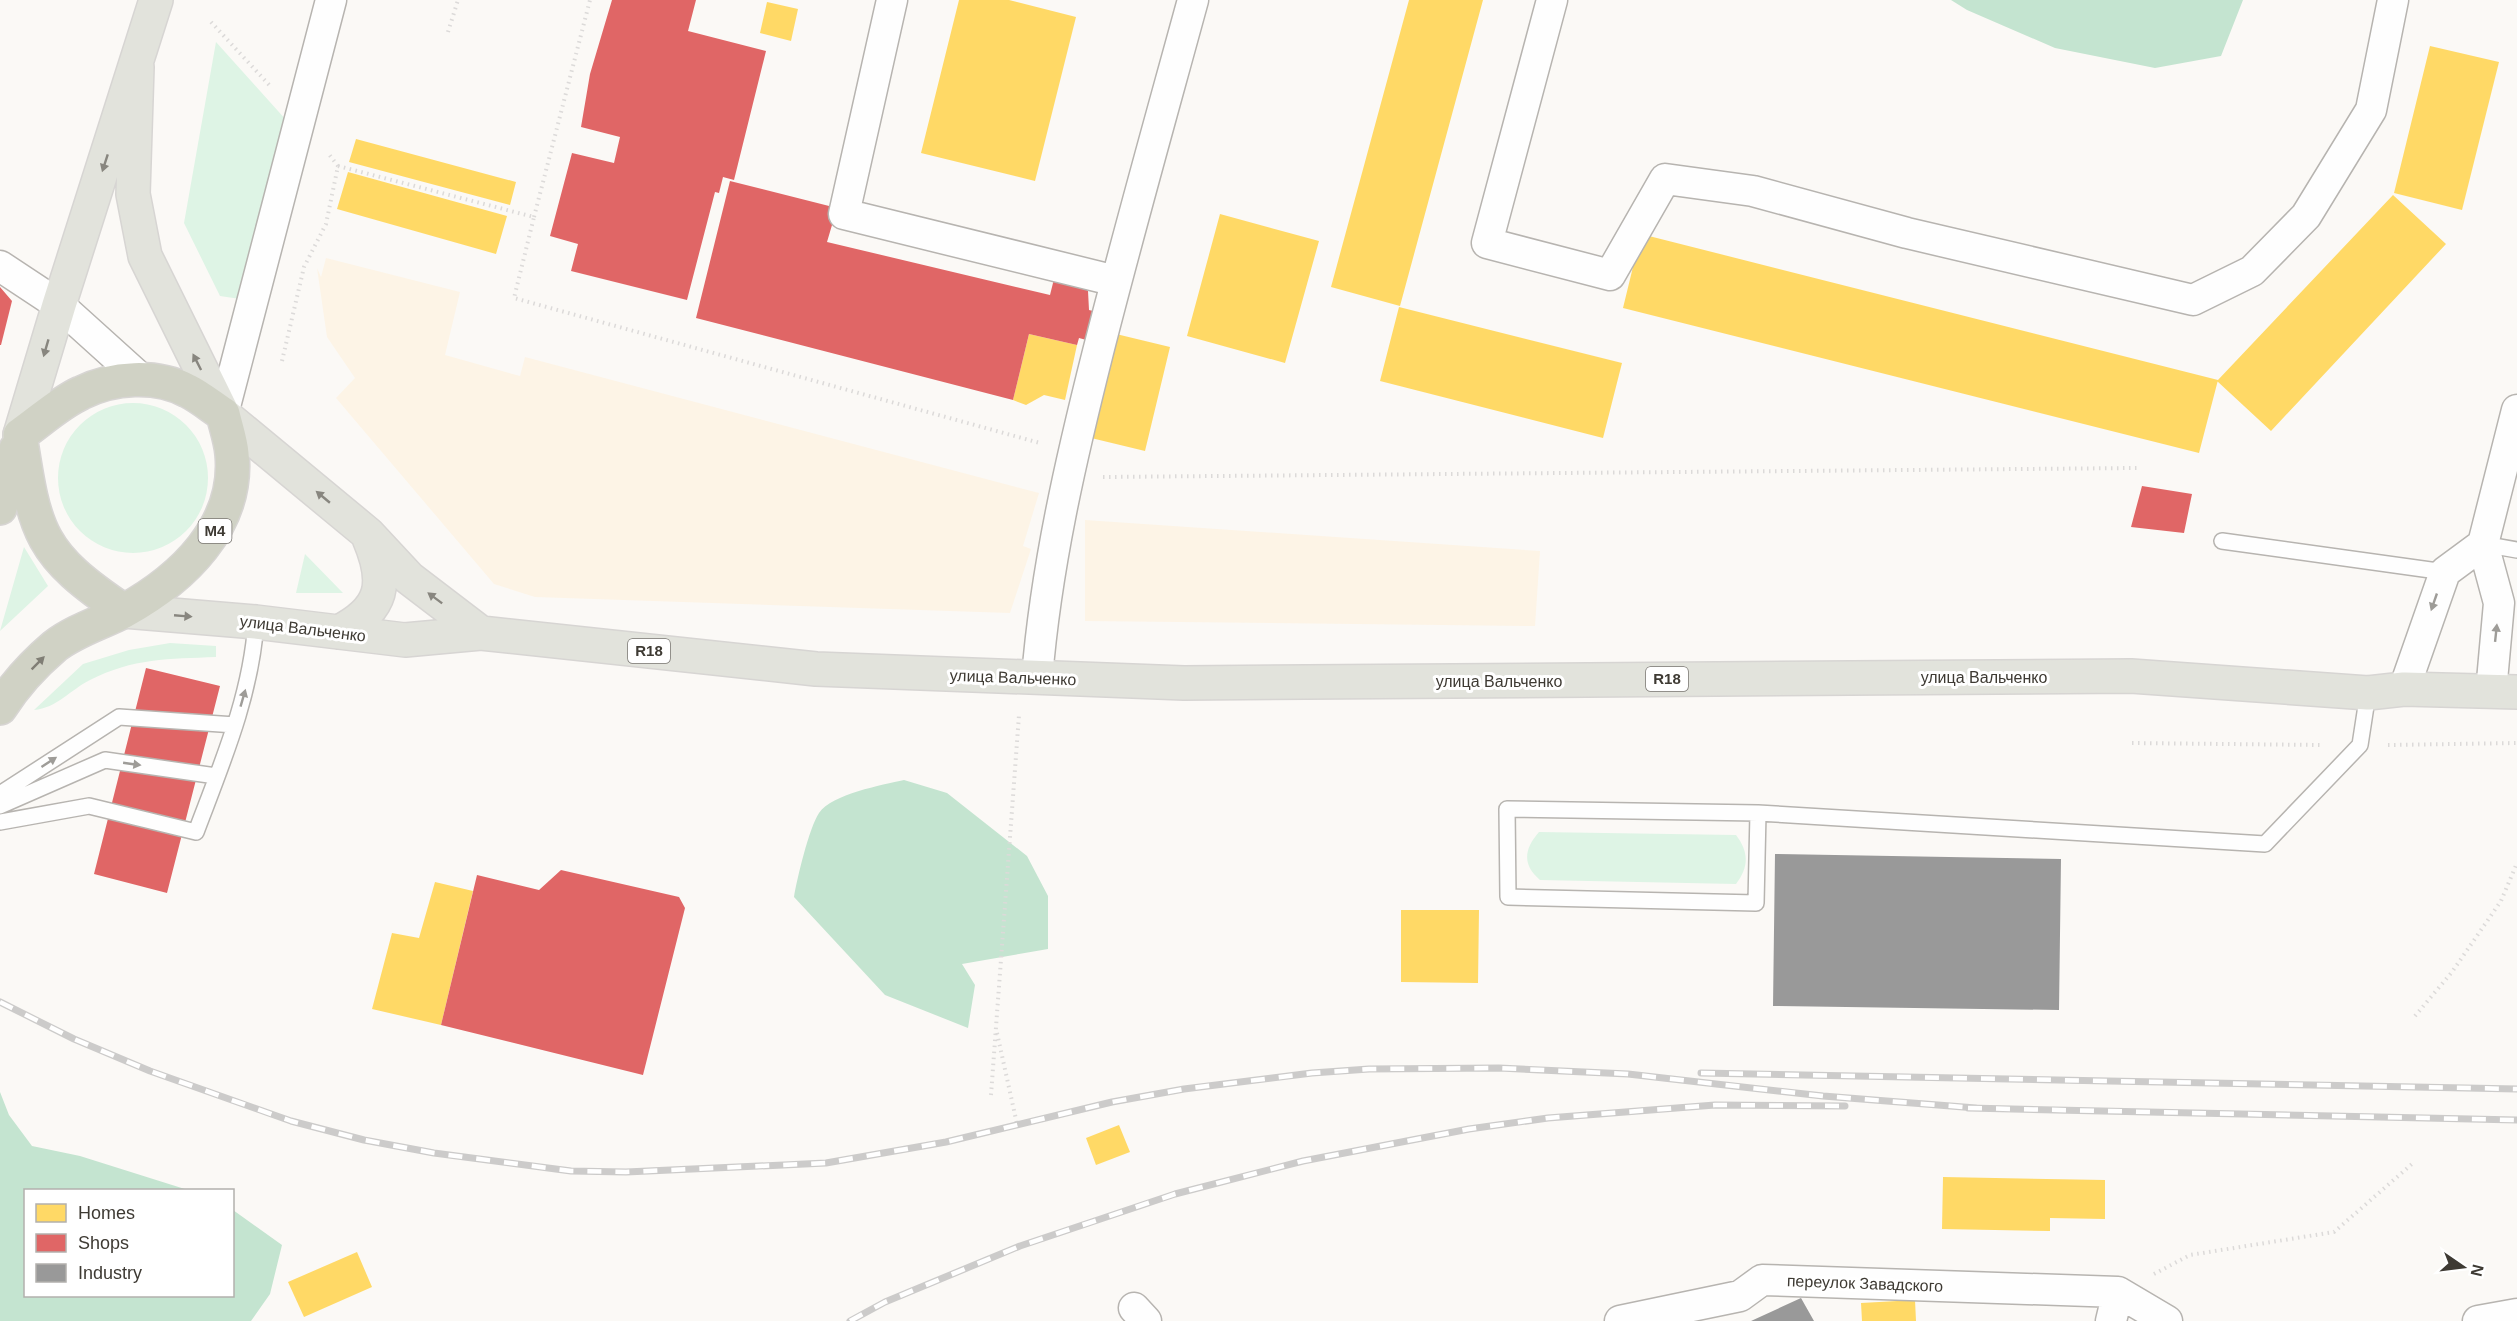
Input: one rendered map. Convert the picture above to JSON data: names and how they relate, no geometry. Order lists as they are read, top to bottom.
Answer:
{
  "streets": {
    "highway": ["M4"],
    "main road": ["улица Вальченко", "R18"],
    "street": ["переулок Завадского"]
  },
  "crossings": [
    ["M4", "улица Вальченко"]
  ],
  "legend": ["Homes", "Shops", "Industry"],
  "north": "right"
}
